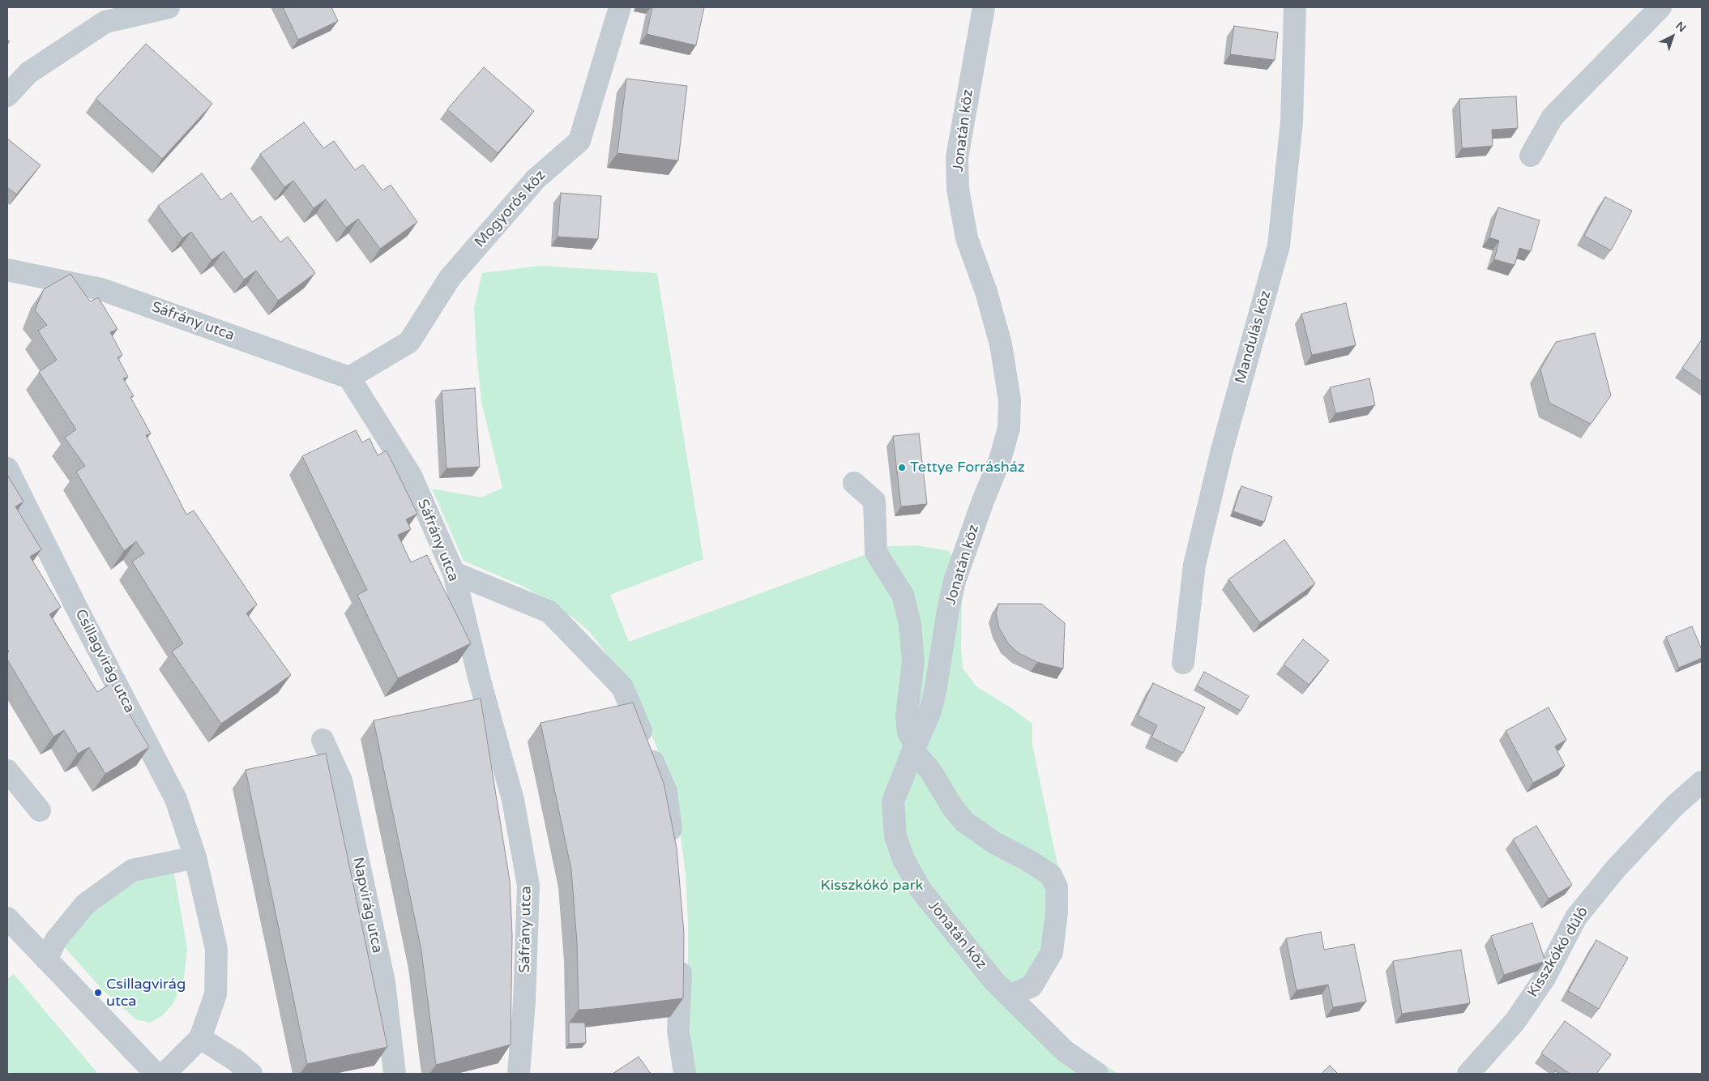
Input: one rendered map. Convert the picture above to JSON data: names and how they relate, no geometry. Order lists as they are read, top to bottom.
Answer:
{
  "streets": {
    "street": [
      "Jonatán köz",
      "Mogyorós köz",
      "Sáfrány utca",
      "Mandulás köz",
      "Csillagvirág utca",
      "Napvirág utca",
      "Kisszkókó dűlő"
    ]
  },
  "crossings": [
    ["Mogyorós köz", "Sáfrány utca"]
  ],
  "parks": ["Kisszkókó park"],
  "places": ["Tettye Forrásház", "Csillagvirág utca"],
  "north": "top right"
}
